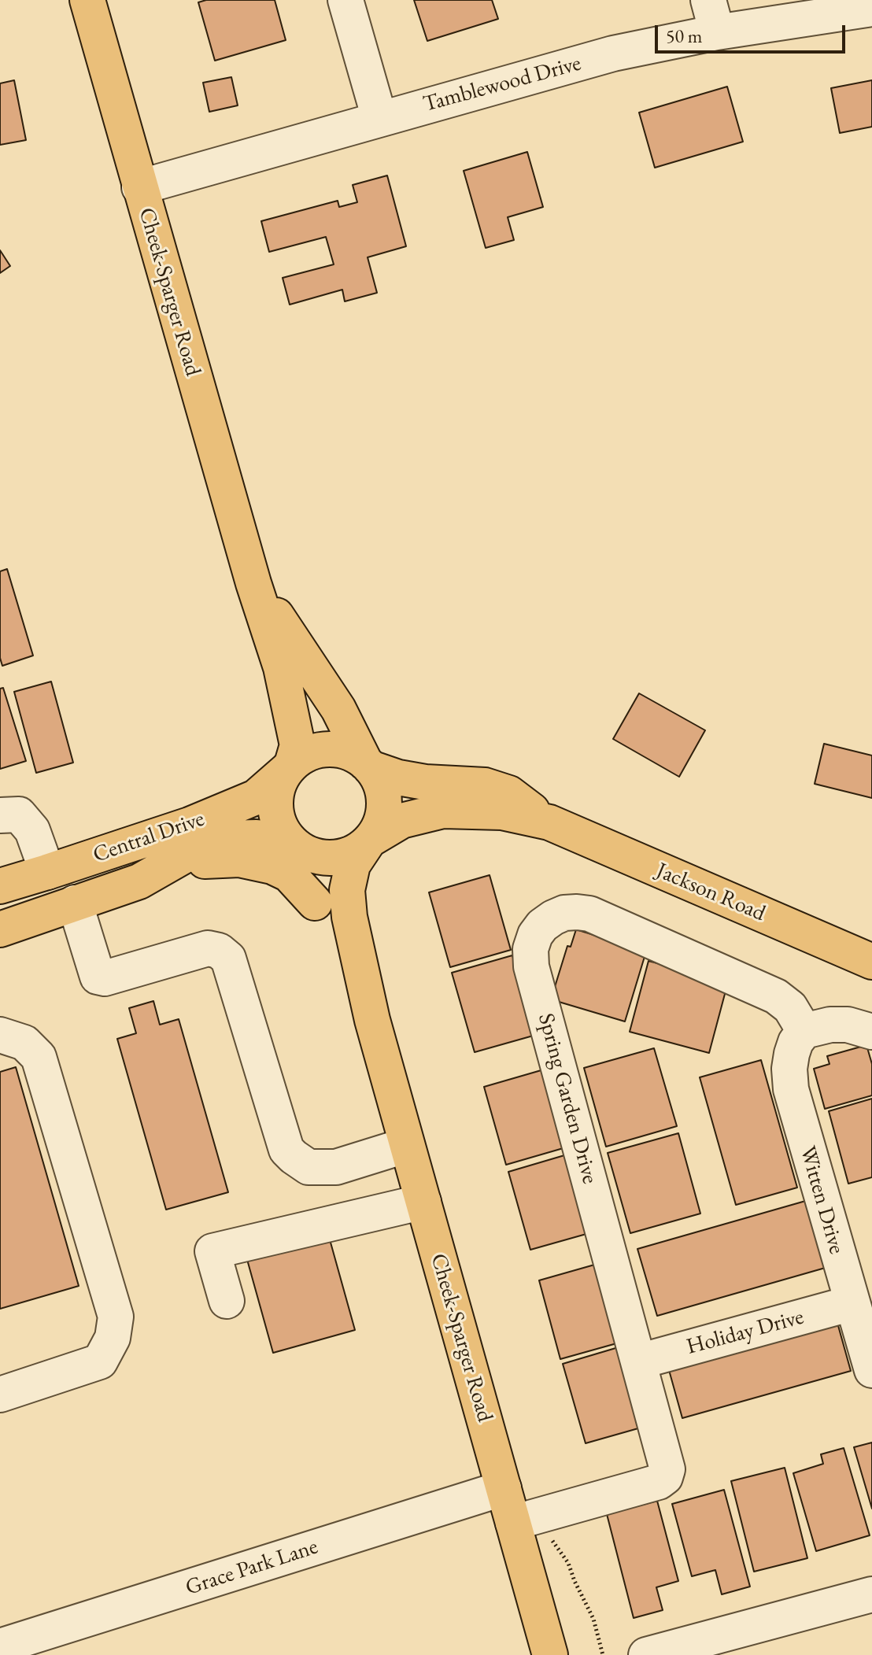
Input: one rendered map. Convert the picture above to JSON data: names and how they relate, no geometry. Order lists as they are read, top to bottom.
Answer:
{
  "streets": {
    "main road": ["Cheek-Sparger Road", "Central Drive", "Jackson Road"],
    "street": [
      "Tamblewood Drive",
      "Spring Garden Drive",
      "Witten Drive",
      "Holiday Drive",
      "Grace Park Lane"
    ]
  },
  "crossings": [
    ["Tamblewood Drive", "Cheek-Sparger Road"],
    ["Cheek-Sparger Road", "Central Drive"],
    ["Cheek-Sparger Road", "Jackson Road"],
    ["Cheek-Sparger Road", "Spring Garden Drive"],
    ["Cheek-Sparger Road", "Grace Park Lane"],
    ["Central Drive", "Jackson Road"],
    ["Spring Garden Drive", "Witten Drive"],
    ["Spring Garden Drive", "Holiday Drive"],
    ["Witten Drive", "Holiday Drive"]
  ],
  "scale_bar": "50 m"
}
